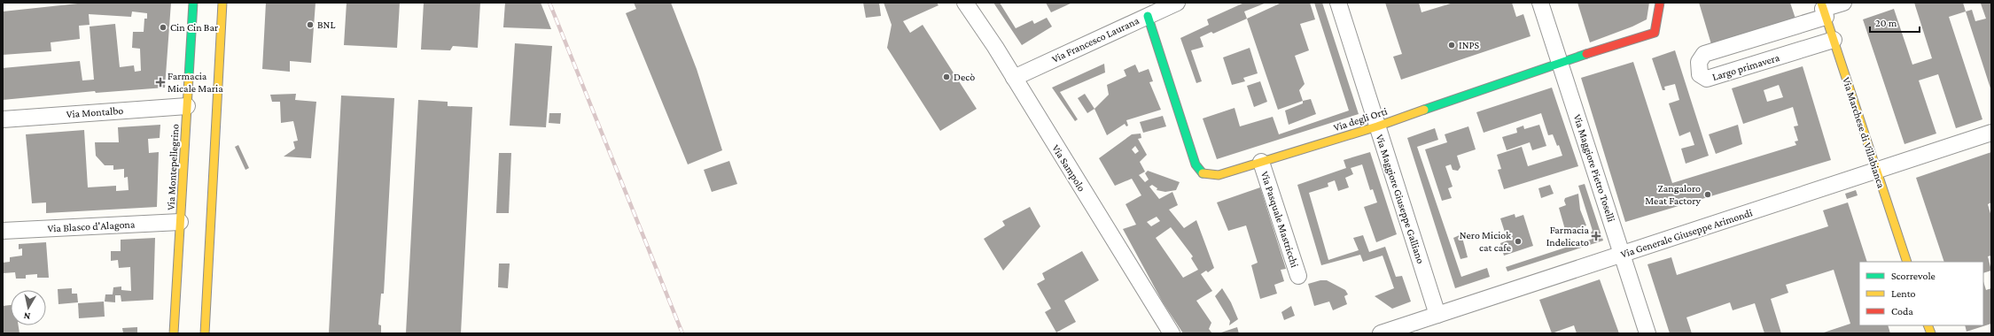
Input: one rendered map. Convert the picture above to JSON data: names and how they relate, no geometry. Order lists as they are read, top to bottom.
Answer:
{
  "streets": {
    "street": [
      "Via Francesco Laurana",
      "Largo primavera",
      "Via Montalbo",
      "Via degli Orti",
      "Via Marchese di Villabianca",
      "Via Montepellegrino",
      "Via Sampolo",
      "Via Maggiore Pietro Toselli",
      "Via Maggiore Giuseppe Galliano",
      "Via Pasquale Mastricchi",
      "Via Blasco d'Alagona",
      "Via Generale Giuseppe Arimondi"
    ]
  },
  "crossings": [
    ["Via Francesco Laurana", "Via degli Orti"],
    ["Via Francesco Laurana", "Via Sampolo"],
    ["Largo primavera", "Via Marchese di Villabianca"],
    ["Via Montalbo", "Via Montepellegrino"],
    ["Via degli Orti", "Via Maggiore Pietro Toselli"],
    ["Via degli Orti", "Via Maggiore Giuseppe Galliano"],
    ["Via degli Orti", "Via Pasquale Mastricchi"],
    ["Via Marchese di Villabianca", "Via Generale Giuseppe Arimondi"],
    ["Via Montepellegrino", "Via Blasco d'Alagona"],
    ["Via Maggiore Pietro Toselli", "Via Generale Giuseppe Arimondi"],
    ["Via Maggiore Giuseppe Galliano", "Via Generale Giuseppe Arimondi"]
  ],
  "places": {
    "other": [
      "BNL",
      "Cin Cin Bar",
      "INPS",
      "Decò",
      "Zangaloro Meat Factory",
      "Nero Miciok cat cafe"
    ],
    "health": ["Farmacia Micale Maria", "Farmacia Indelicato"]
  },
  "legend": ["Scorrevole", "Lento", "Coda"],
  "scale_bar": "20 m",
  "north": "bottom"
}
